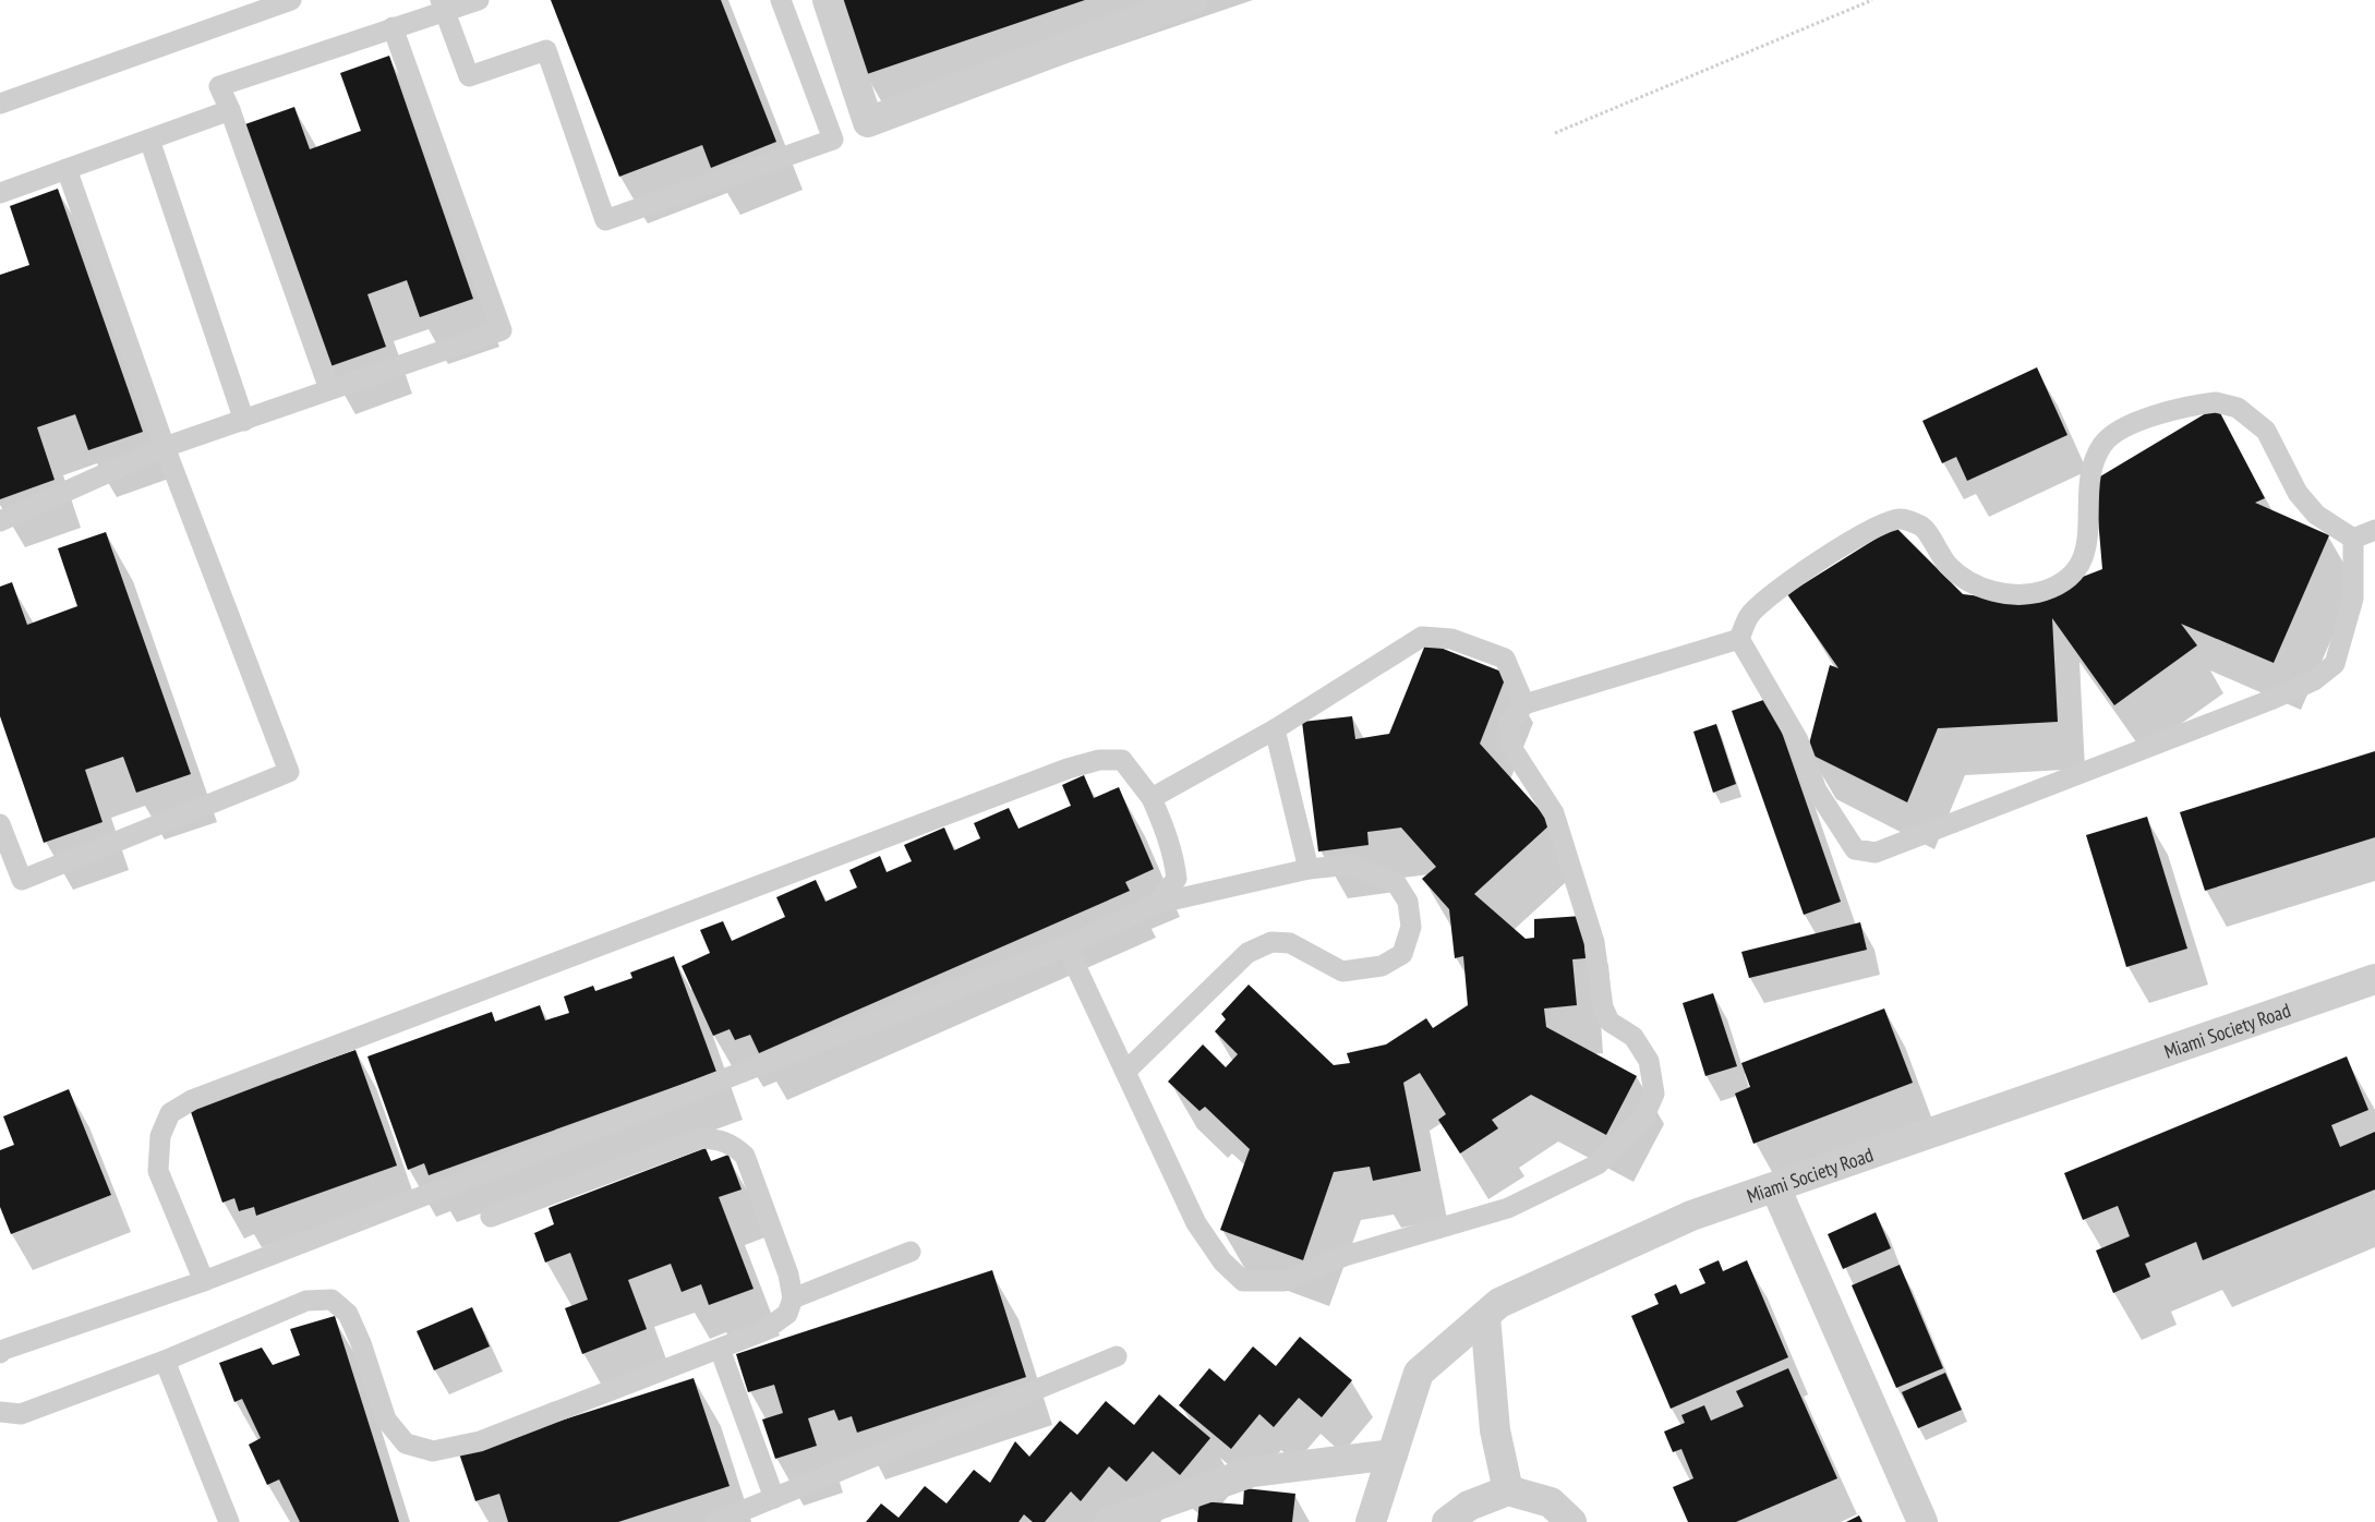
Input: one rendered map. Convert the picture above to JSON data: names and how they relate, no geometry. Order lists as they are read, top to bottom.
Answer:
{
  "streets": {
    "street": ["Miami Society Road"]
  }
}
